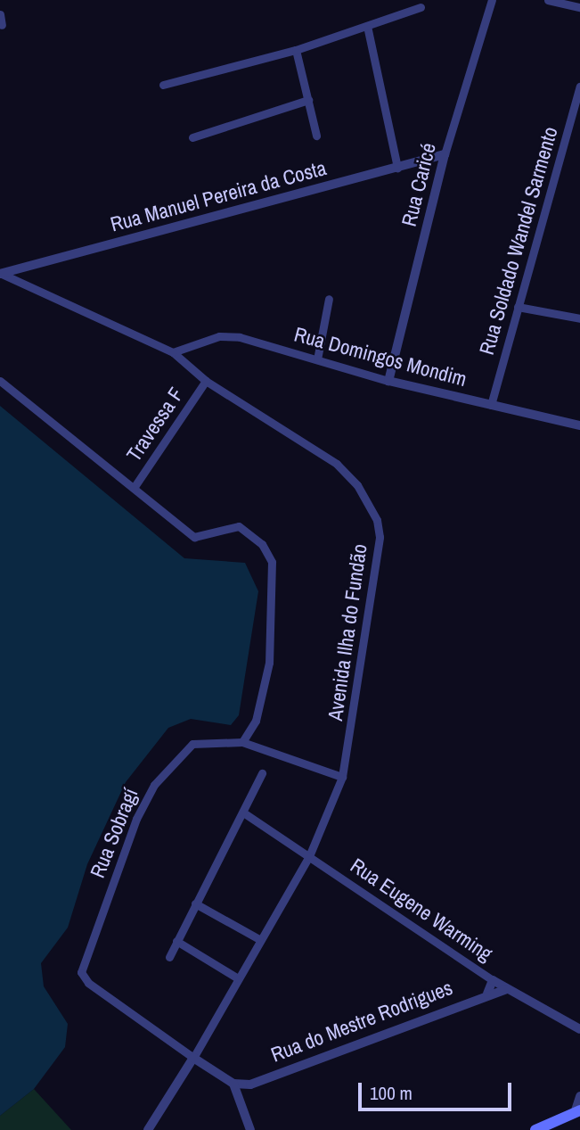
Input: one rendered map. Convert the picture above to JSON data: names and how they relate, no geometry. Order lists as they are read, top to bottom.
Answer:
{
  "streets": {
    "street": [
      "Rua Caricé",
      "Rua Manuel Pereira da Costa",
      "Rua Soldado Wandel Sarmento",
      "Rua Domingos Mondim",
      "Travessa F",
      "Avenida Ilha do Fundão",
      "Rua Sobragí",
      "Rua Eugene Warming",
      "Rua do Mestre Rodrigues"
    ]
  },
  "crossings": [
    ["Rua Caricé", "Rua Manuel Pereira da Costa"],
    ["Rua Caricé", "Rua Domingos Mondim"],
    ["Rua Manuel Pereira da Costa", "Avenida Ilha do Fundão"],
    ["Rua Soldado Wandel Sarmento", "Rua Domingos Mondim"],
    ["Rua Domingos Mondim", "Avenida Ilha do Fundão"],
    ["Travessa F", "Avenida Ilha do Fundão"],
    ["Avenida Ilha do Fundão", "Rua Sobragí"],
    ["Avenida Ilha do Fundão", "Rua Eugene Warming"],
    ["Rua Sobragí", "Rua do Mestre Rodrigues"],
    ["Rua Eugene Warming", "Rua do Mestre Rodrigues"]
  ],
  "scale_bar": "100 m"
}
